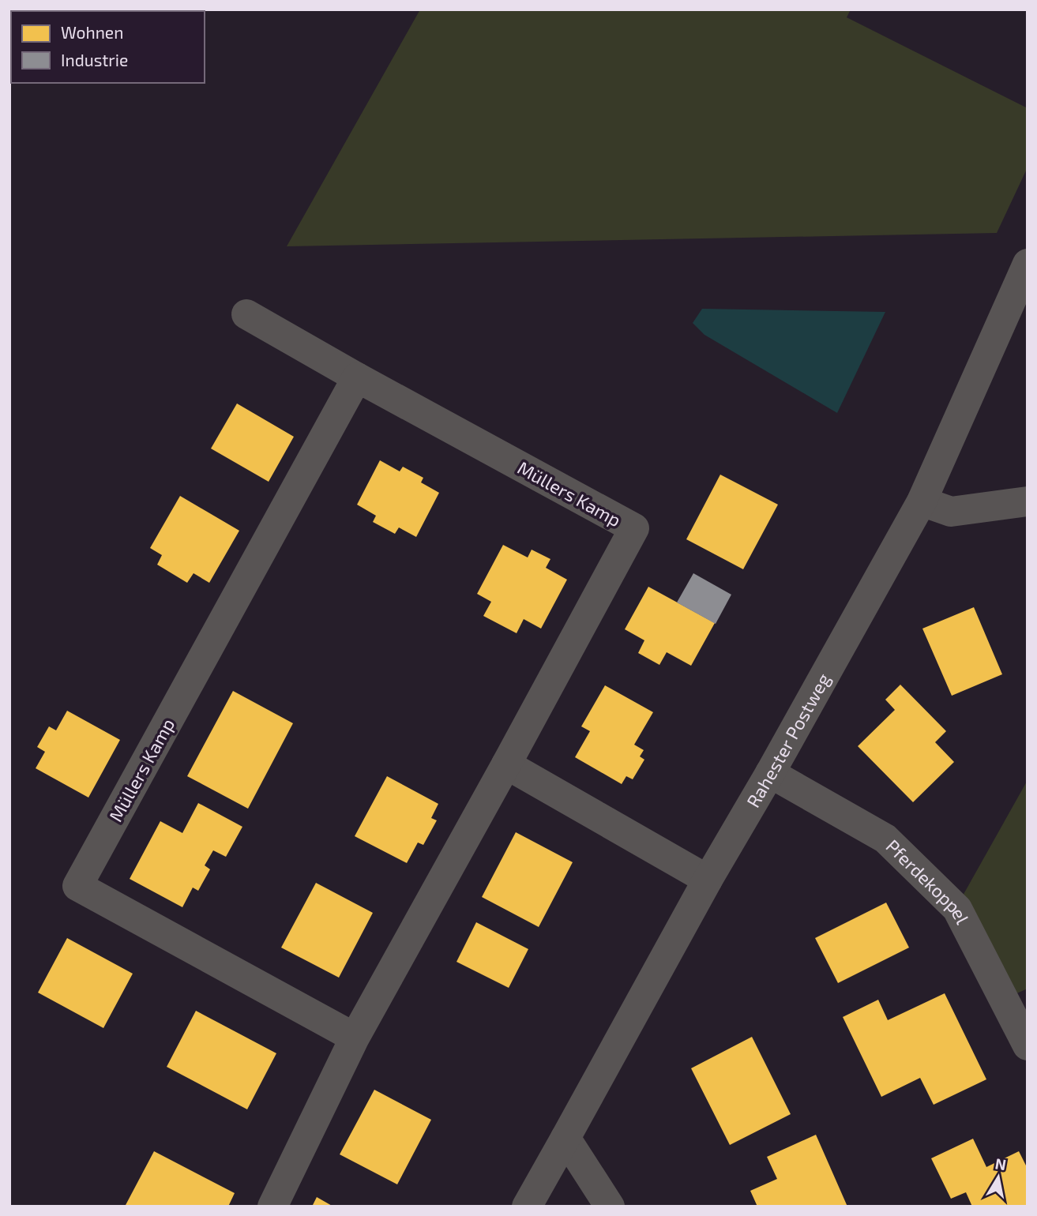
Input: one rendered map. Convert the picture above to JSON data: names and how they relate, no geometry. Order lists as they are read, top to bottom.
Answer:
{
  "streets": {
    "street": ["Müllers Kamp", "Rahester Postweg", "Pferdekoppel"]
  },
  "crossings": [
    ["Rahester Postweg", "Pferdekoppel"]
  ],
  "legend": ["Wohnen", "Industrie"],
  "north": "top"
}
